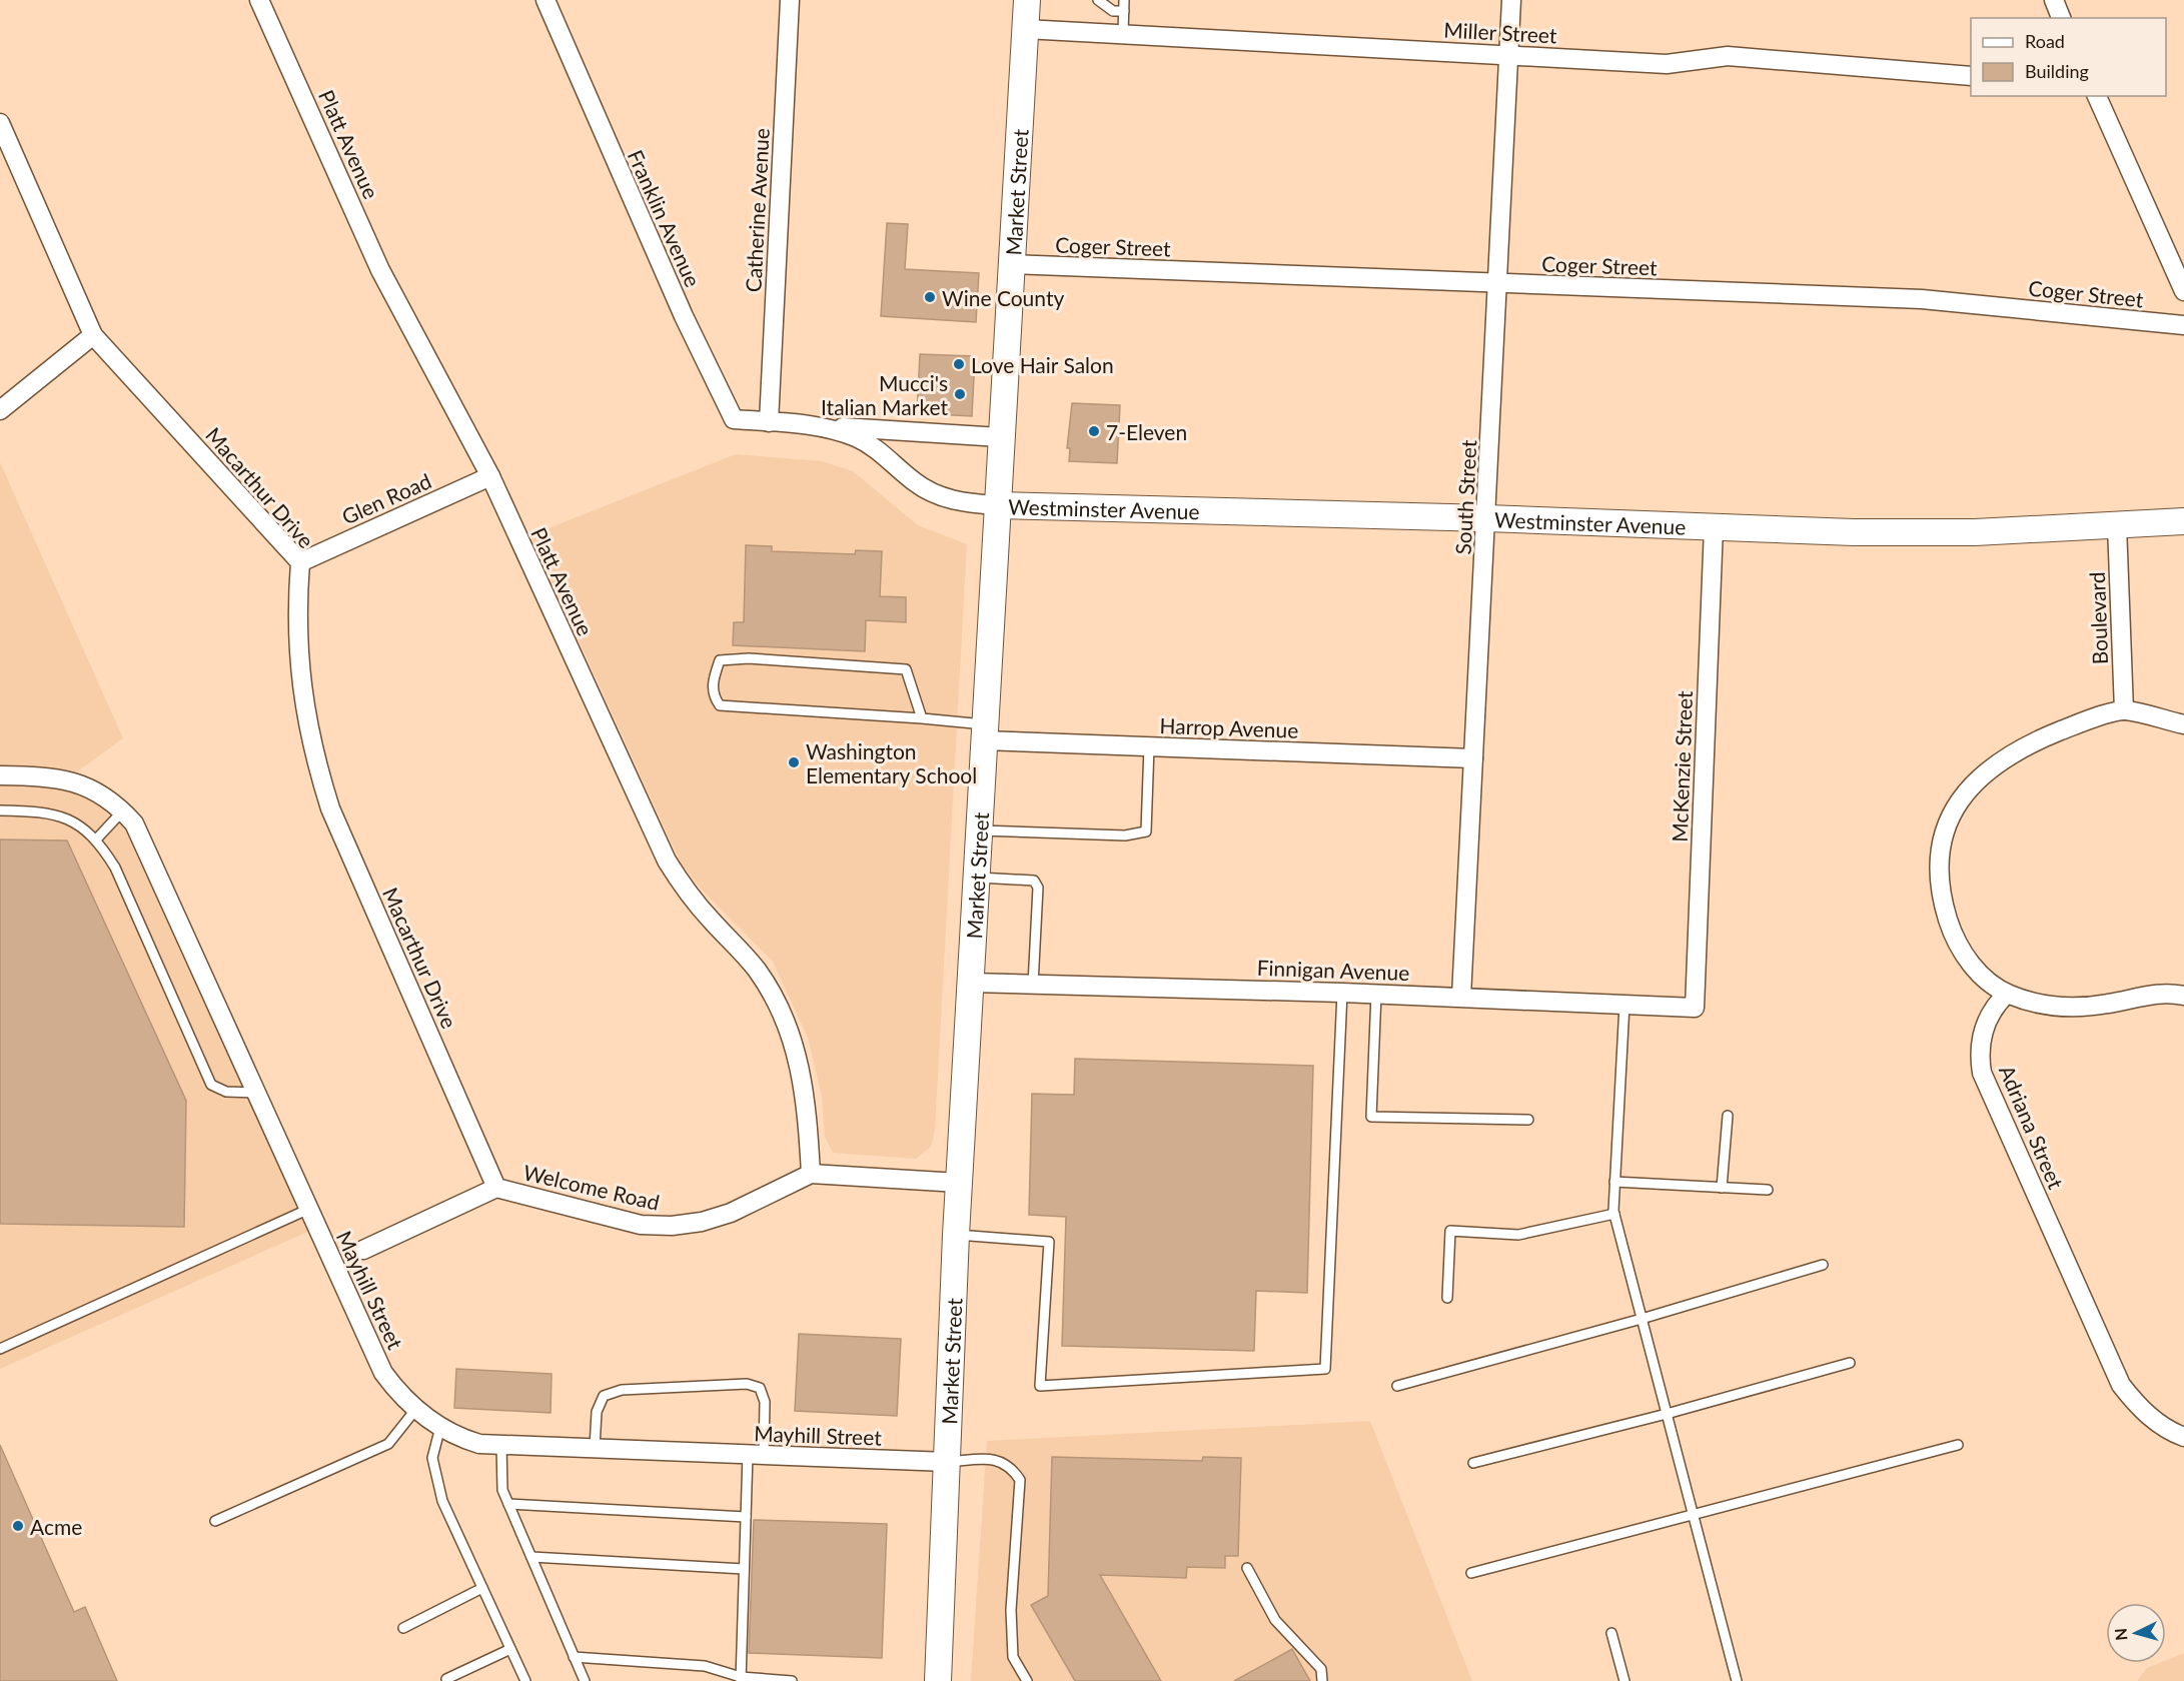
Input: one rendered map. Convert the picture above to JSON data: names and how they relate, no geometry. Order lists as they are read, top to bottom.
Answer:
{
  "streets": {
    "main road": ["Market Street", "Westminster Avenue"],
    "street": [
      "Miller Street",
      "Platt Avenue",
      "Catherine Avenue",
      "Franklin Avenue",
      "Coger Street",
      "Macarthur Drive",
      "South Street",
      "Glen Road",
      "Boulevard",
      "Harrop Avenue",
      "McKenzie Street",
      "Finnigan Avenue",
      "Adriana Street",
      "Welcome Road",
      "Mayhill Street"
    ]
  },
  "crossings": [
    ["Miller Street", "Market Street"],
    ["Miller Street", "South Street"],
    ["Platt Avenue", "Glen Road"],
    ["Platt Avenue", "Welcome Road"],
    ["Market Street", "Coger Street"],
    ["Market Street", "Westminster Avenue"],
    ["Market Street", "Harrop Avenue"],
    ["Market Street", "Finnigan Avenue"],
    ["Market Street", "Welcome Road"],
    ["Market Street", "Mayhill Street"],
    ["Catherine Avenue", "Franklin Avenue"],
    ["Coger Street", "South Street"],
    ["Macarthur Drive", "Glen Road"],
    ["Macarthur Drive", "Welcome Road"],
    ["South Street", "Westminster Avenue"],
    ["South Street", "Harrop Avenue"],
    ["South Street", "Finnigan Avenue"],
    ["Westminster Avenue", "Boulevard"],
    ["Westminster Avenue", "McKenzie Street"],
    ["McKenzie Street", "Finnigan Avenue"]
  ],
  "places": [
    "Wine County",
    "Love Hair Salon",
    "Mucci's Italian Market",
    "7-Eleven",
    "Washington Elementary School",
    "Acme"
  ],
  "legend": ["Road", "Building"],
  "north": "left"
}
